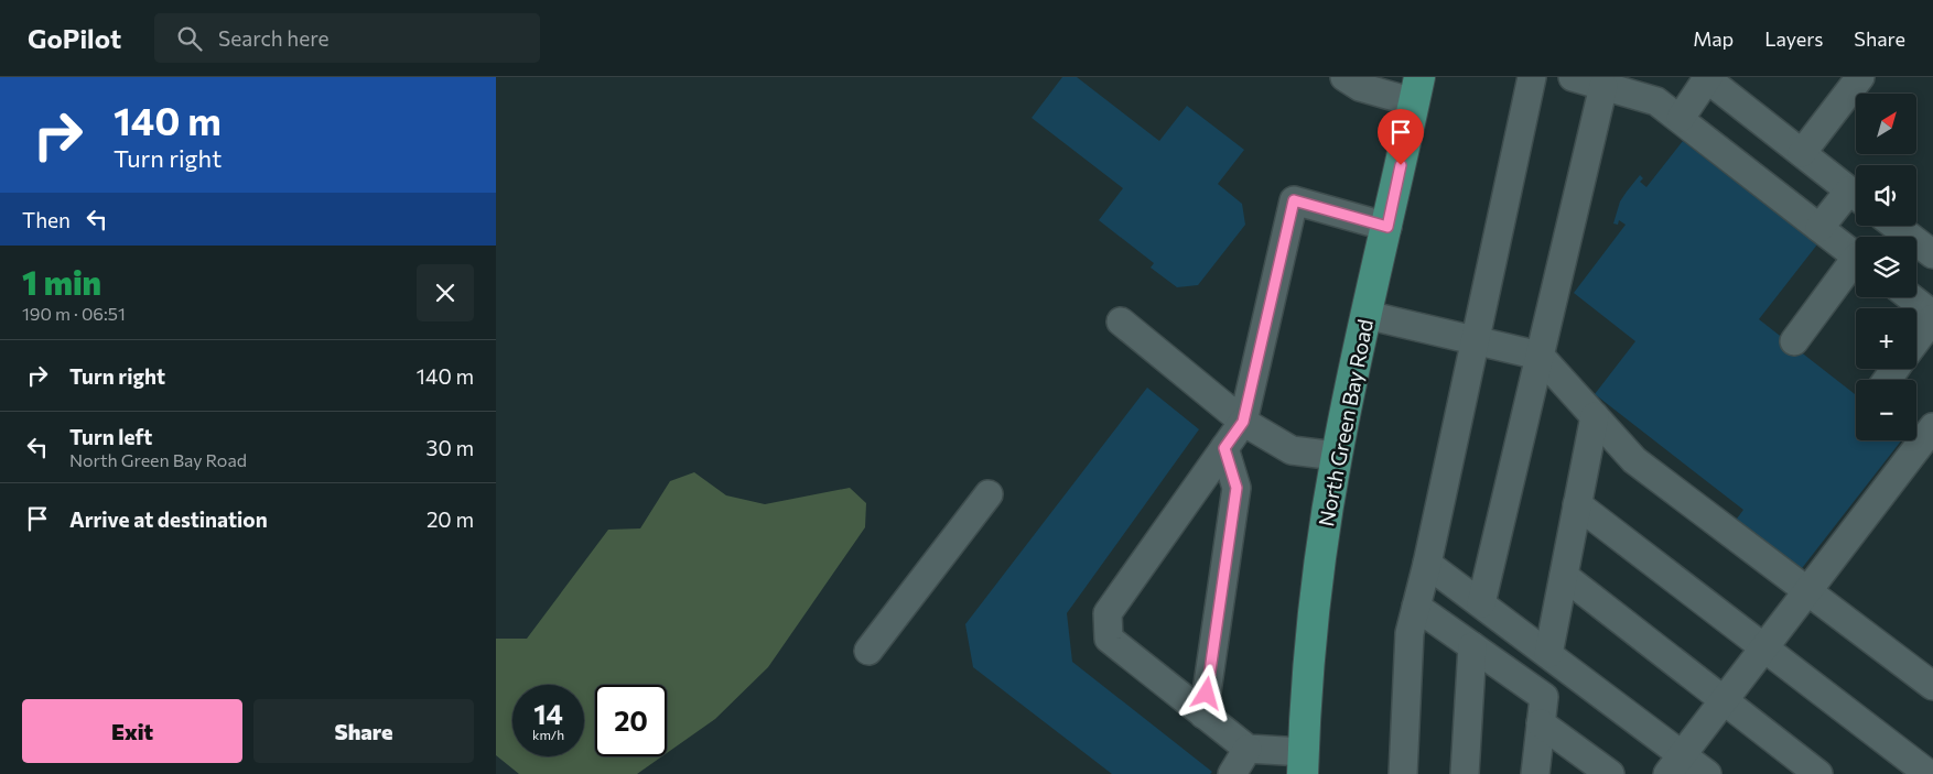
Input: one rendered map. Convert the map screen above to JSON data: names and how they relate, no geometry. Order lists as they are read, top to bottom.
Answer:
{
  "streets": {
    "main road": ["North Green Bay Road"]
  },
  "north": "top right",
  "page": {
    "header": "GoPilot",
    "search": "Search here",
    "nav": ["Map", "Layers", "Share"],
    "turn": ["140 m", "Turn right"],
    "map_buttons": ["+", "−"],
    "then": "Then",
    "heading": ["1 min", "190 m · 06:51"],
    "list": [
      {
        "name": "Turn right",
        "value": "140 m"
      },
      {
        "name": "Turn left",
        "note": "North Green Bay Road",
        "value": "30 m"
      },
      {
        "name": "Arrive at destination",
        "value": "20 m"
      }
    ],
    "speed": "14 km/h",
    "limit": "20",
    "buttons": ["Exit", "Share"]
  }
}
